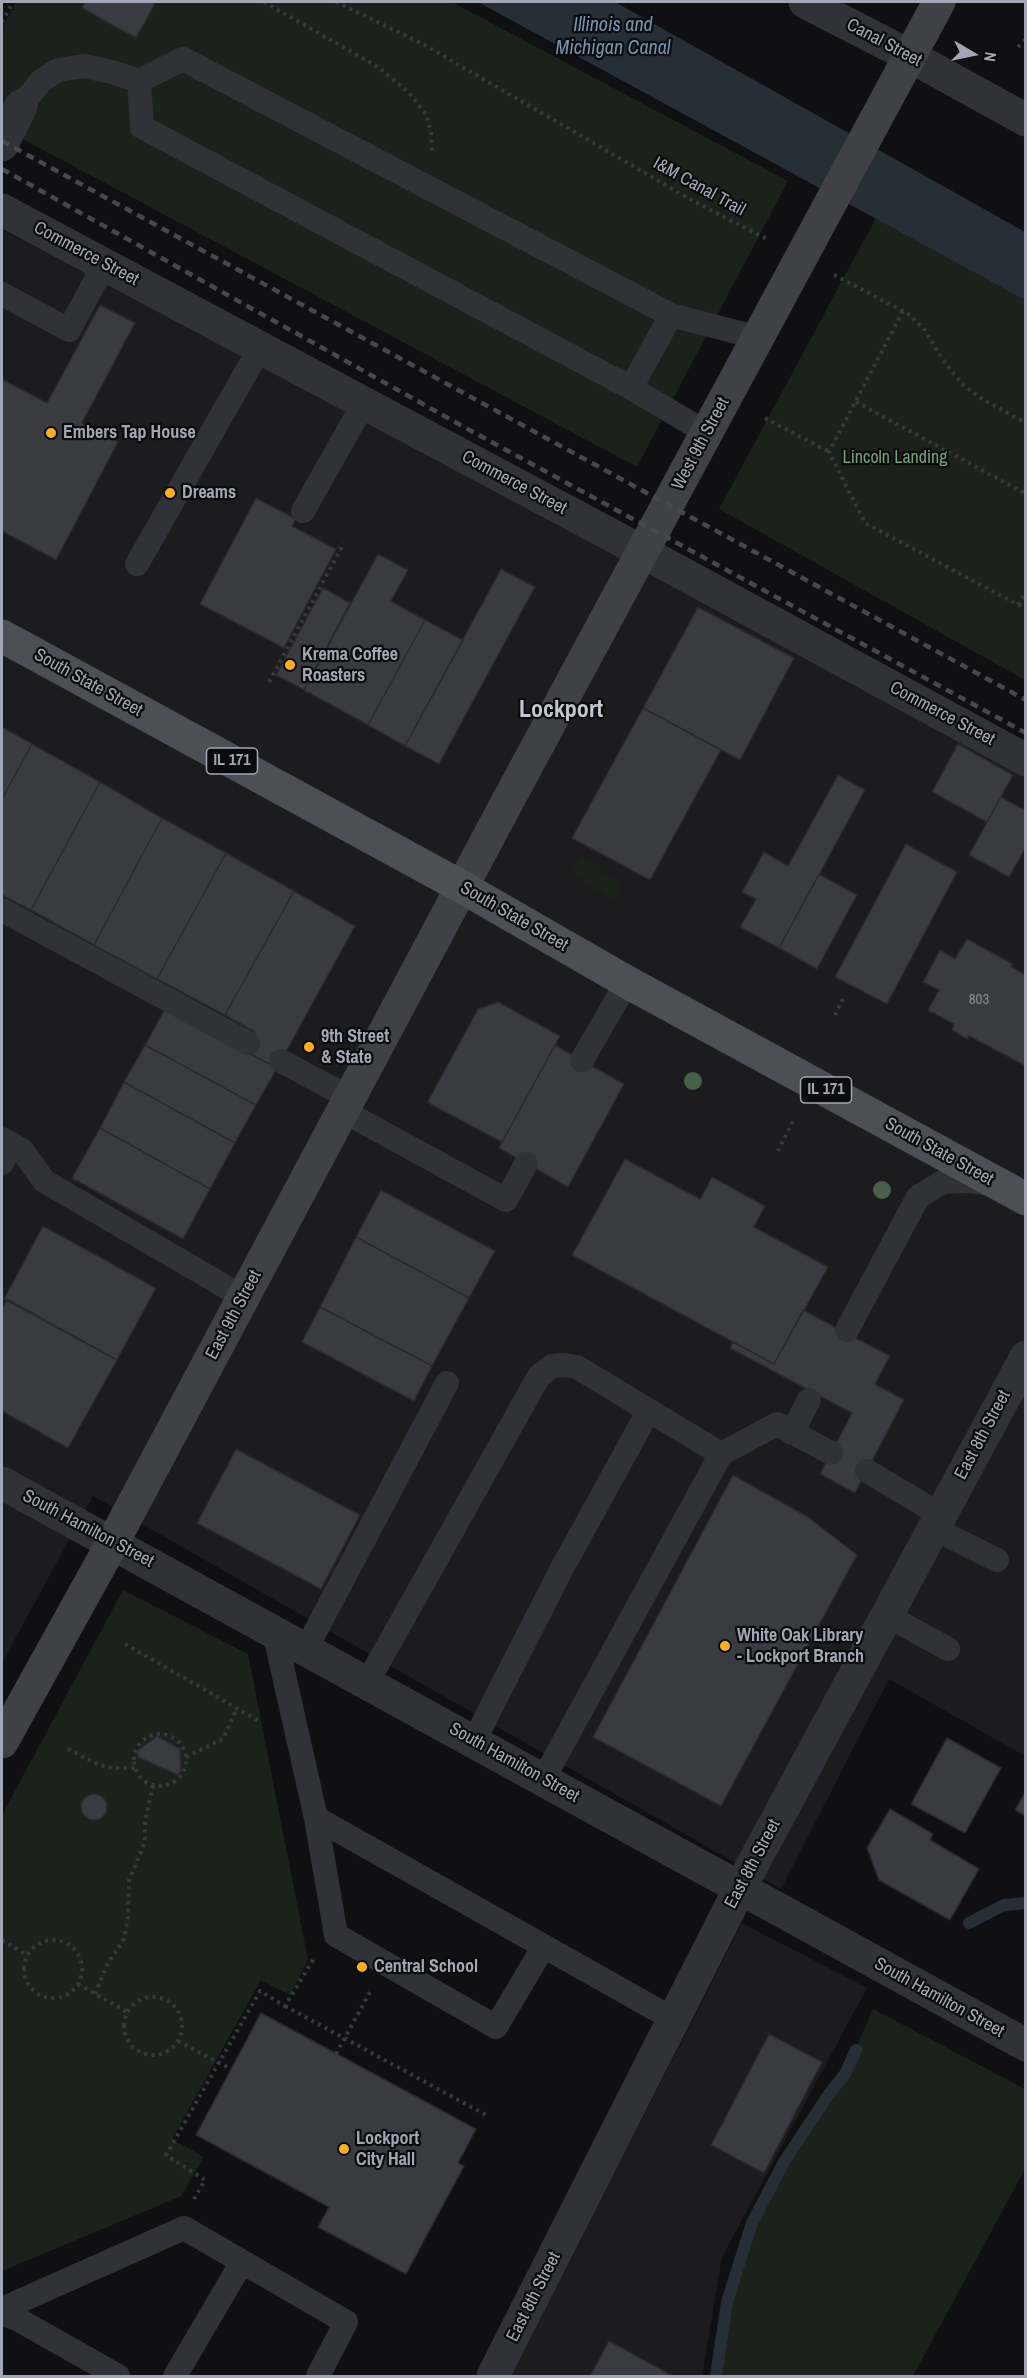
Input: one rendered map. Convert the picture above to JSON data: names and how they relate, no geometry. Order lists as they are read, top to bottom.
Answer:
{
  "streets": {
    "main road": [
      "West 9th Street",
      "South State Street",
      "IL 171",
      "East 9th Street"
    ],
    "street": [
      "Canal Street",
      "Commerce Street",
      "East 8th Street",
      "South Hamilton Street"
    ],
    "path": ["I&M Canal Trail"]
  },
  "crossings": [
    ["Canal Street", "West 9th Street"],
    ["Commerce Street", "West 9th Street"],
    ["West 9th Street", "South State Street"],
    ["West 9th Street", "East 9th Street"],
    ["South State Street", "East 9th Street"],
    ["East 9th Street", "South Hamilton Street"],
    ["East 8th Street", "South Hamilton Street"]
  ],
  "districts": ["Lockport"],
  "water": ["Illinois and Michigan Canal"],
  "parks": ["Lincoln Landing"],
  "places": [
    "Embers Tap House",
    "Dreams",
    "Krema Coffee Roasters",
    "9th Street & State",
    "White Oak Library - Lockport Branch",
    "Central School",
    "Lockport City Hall"
  ],
  "house_numbers": ["803"],
  "north": "right"
}
